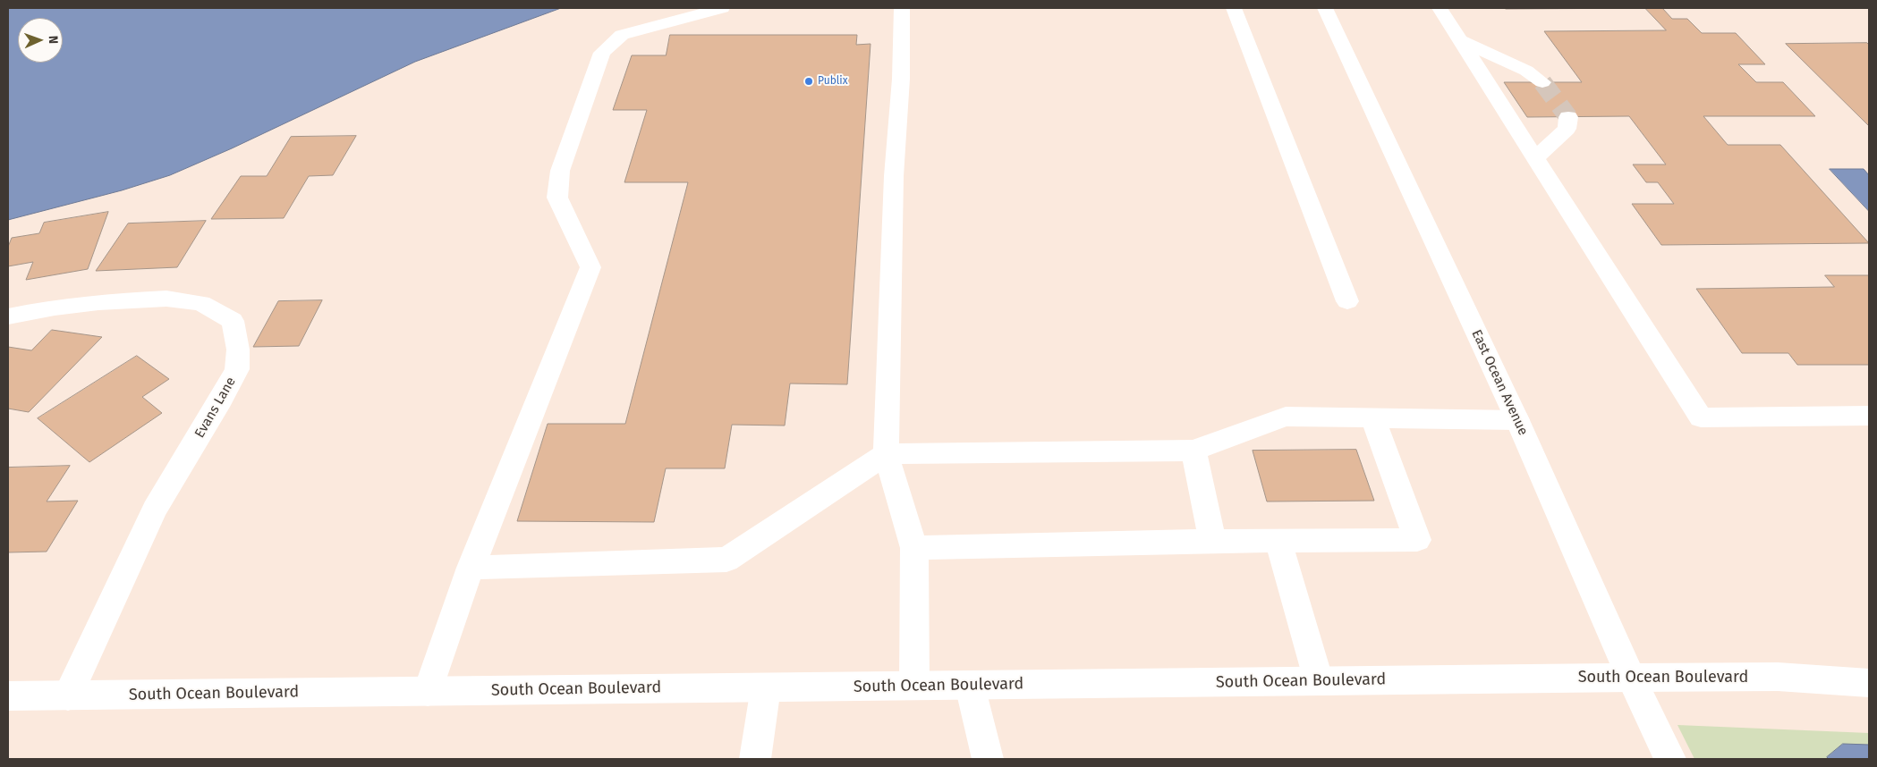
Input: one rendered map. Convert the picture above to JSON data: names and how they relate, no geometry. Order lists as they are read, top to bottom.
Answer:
{
  "streets": {
    "main road": ["East Ocean Avenue", "Evans Lane", "South Ocean Boulevard"]
  },
  "crossings": [
    ["East Ocean Avenue", "South Ocean Boulevard"],
    ["Evans Lane", "South Ocean Boulevard"]
  ],
  "places": ["Publix"],
  "north": "right"
}
